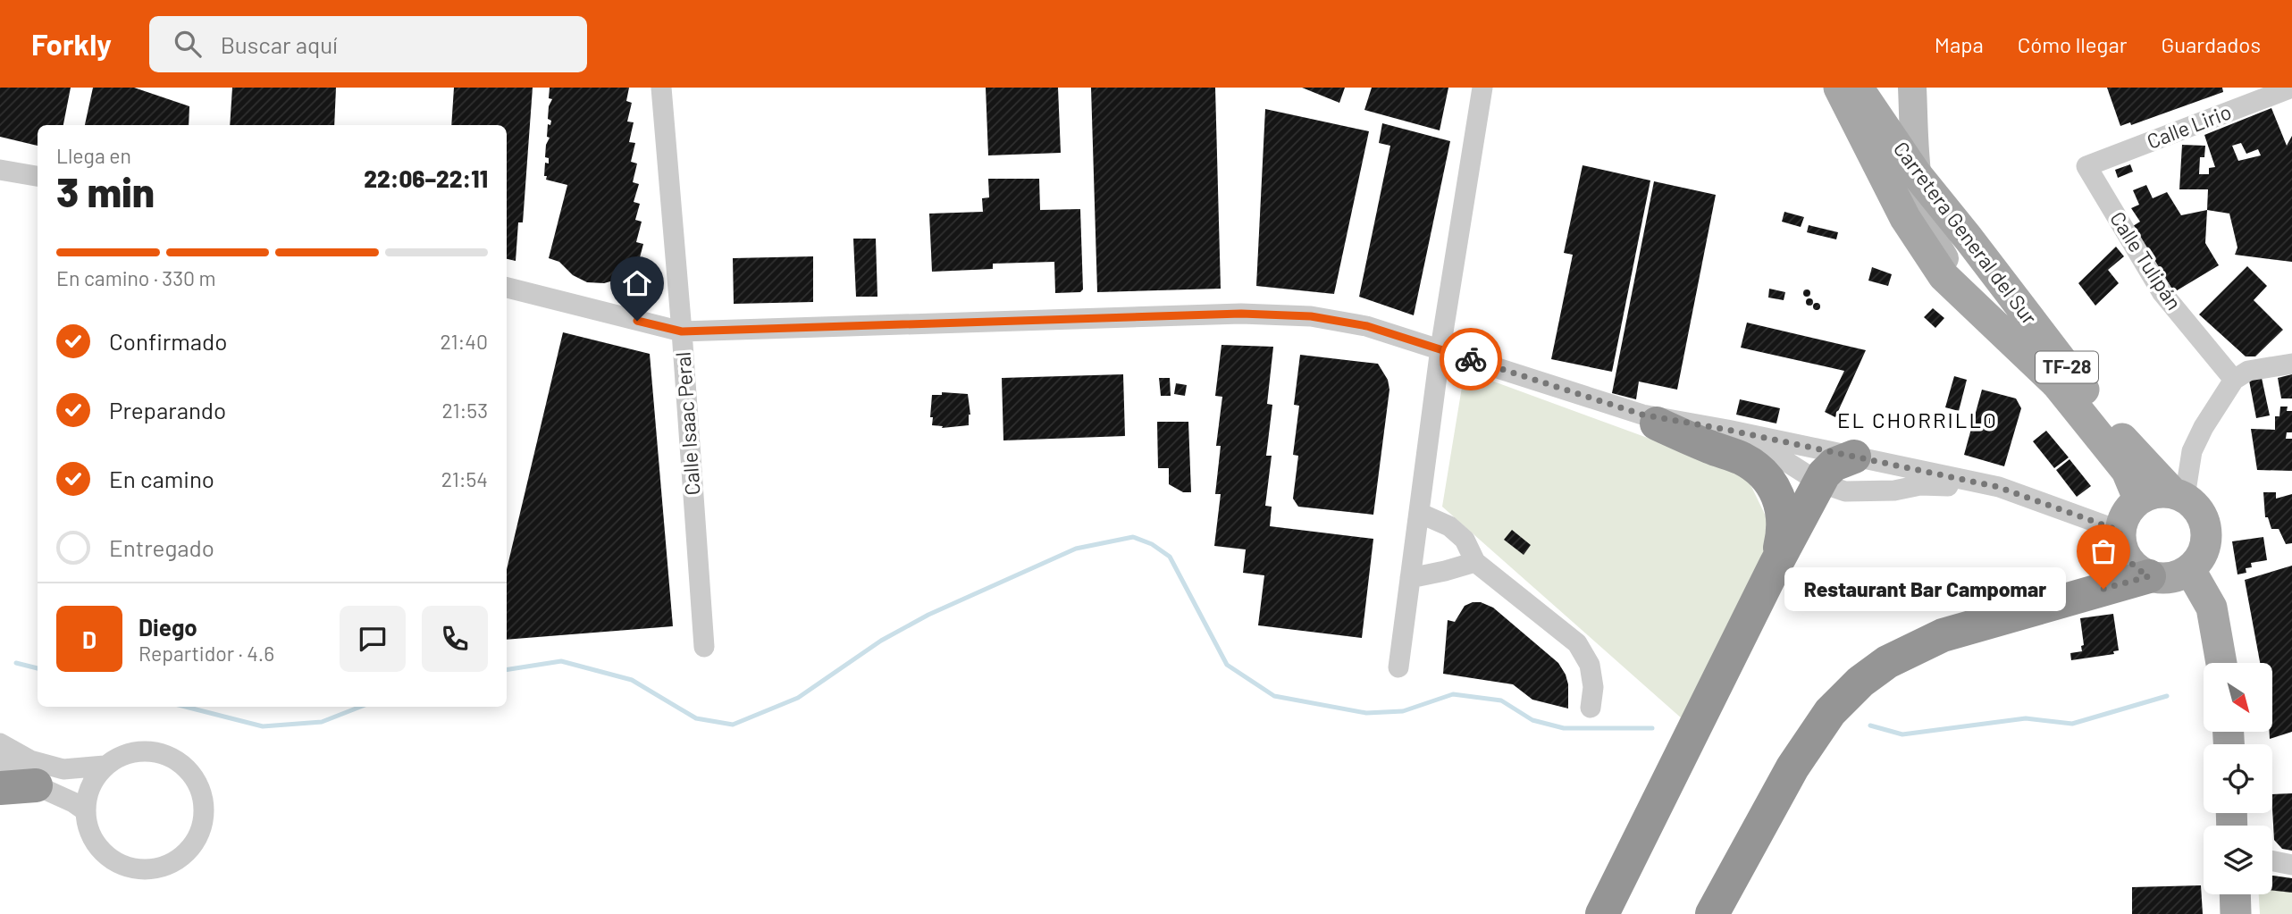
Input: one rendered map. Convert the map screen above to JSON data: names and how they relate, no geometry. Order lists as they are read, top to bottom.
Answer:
{
  "streets": {
    "main road": ["Carretera General del Sur", "TF-28"],
    "street": ["Calle Lirio", "Calle Tulipán", "Calle Isaac Peral"]
  },
  "crossings": [
    ["Calle Lirio", "Calle Tulipán"],
    ["Carretera General del Sur", "TF-28"]
  ],
  "districts": ["EL CHORRILLO"],
  "places": ["Restaurant Bar Campomar"],
  "north": "bottom right",
  "page": {
    "header": "Forkly",
    "search": "Buscar aquí",
    "nav": ["Mapa", "Cómo llegar", "Guardados"],
    "heading": ["3 min", "Llega en", "22:06–22:11"],
    "panel": ["Diego", "Repartidor · 4.6"],
    "bar": "En camino · 330 m",
    "list": [
      ["Confirmado", "21:40"],
      ["Preparando", "21:53"],
      ["En camino", "21:54"],
      "Entregado"
    ],
    "bubble": "Restaurant Bar Campomar",
    "round": "D"
  }
}
